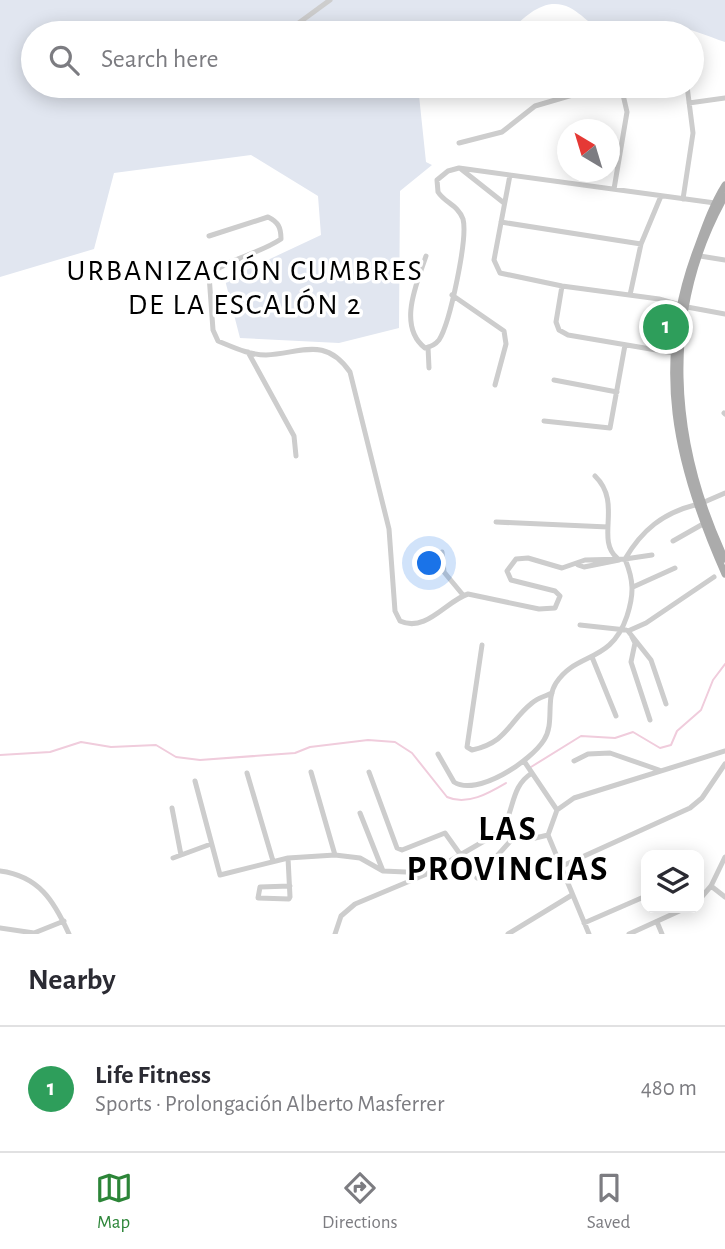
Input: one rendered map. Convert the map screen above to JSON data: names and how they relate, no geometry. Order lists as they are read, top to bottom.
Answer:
{
  "districts": ["URBANIZACIÓN CUMBRES DE LA ESCALÓN 2", "LAS PROVINCIAS"],
  "north": "top left",
  "page": {
    "search": "Search here",
    "pins": "1",
    "heading": "Nearby",
    "list": [
      {
        "mark": "1",
        "name": "Life Fitness",
        "note": "Sports · Prolongación Alberto Masferrer",
        "value": "480 m"
      }
    ],
    "nav": ["Map", "Directions", "Saved"]
  }
}
